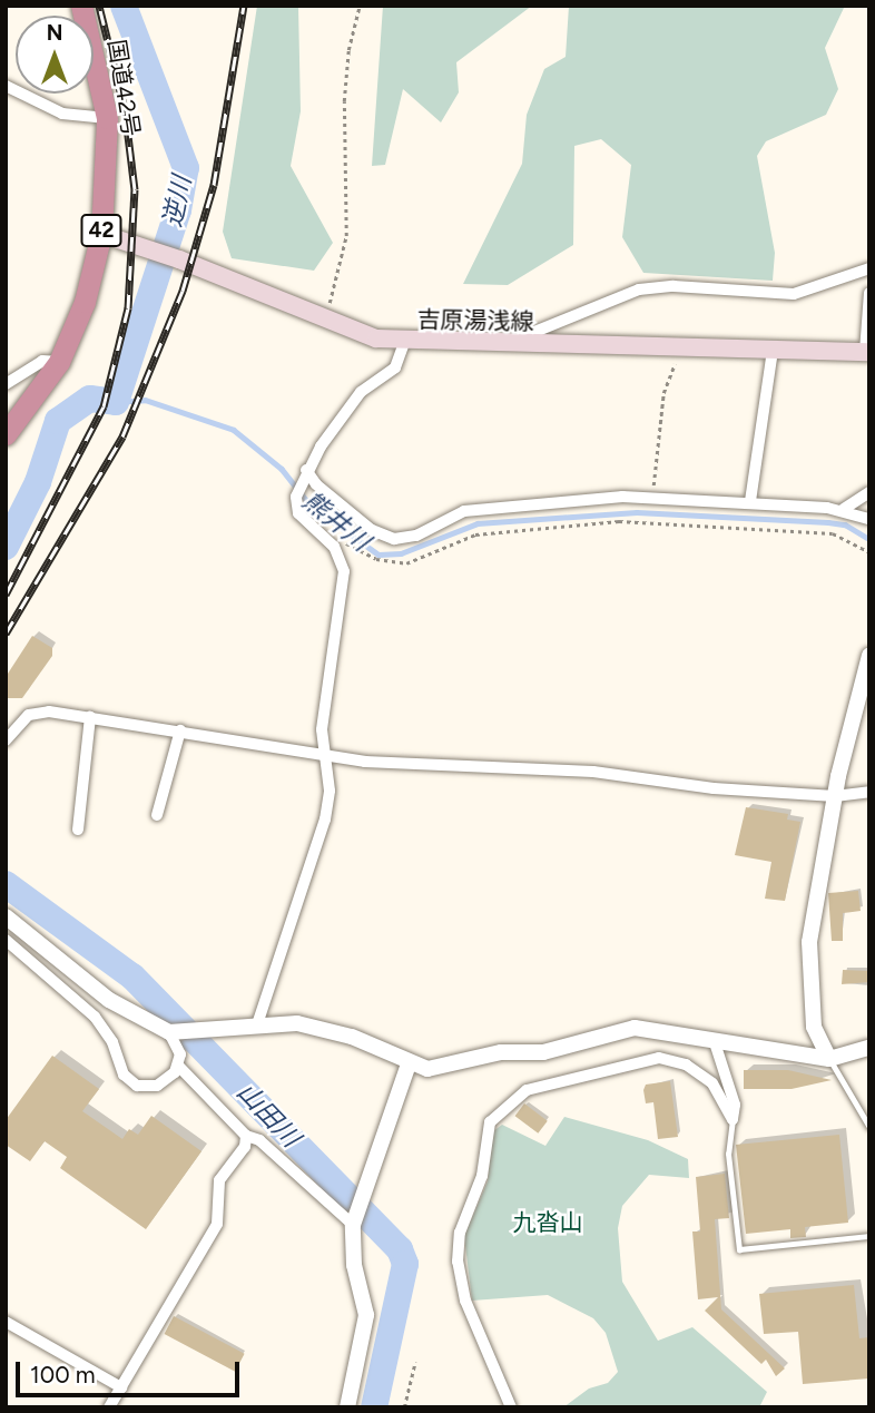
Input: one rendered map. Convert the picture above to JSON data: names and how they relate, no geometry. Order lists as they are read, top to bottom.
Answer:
{
  "streets": {
    "highway": ["国道42号", "42"],
    "main road": ["吉原湯浅線"]
  },
  "crossings": [
    ["国道42号", "吉原湯浅線"]
  ],
  "water": ["逆川", "熊井川", "山田川"],
  "parks": ["九沓山"],
  "scale_bar": "100 m",
  "north": "top"
}
